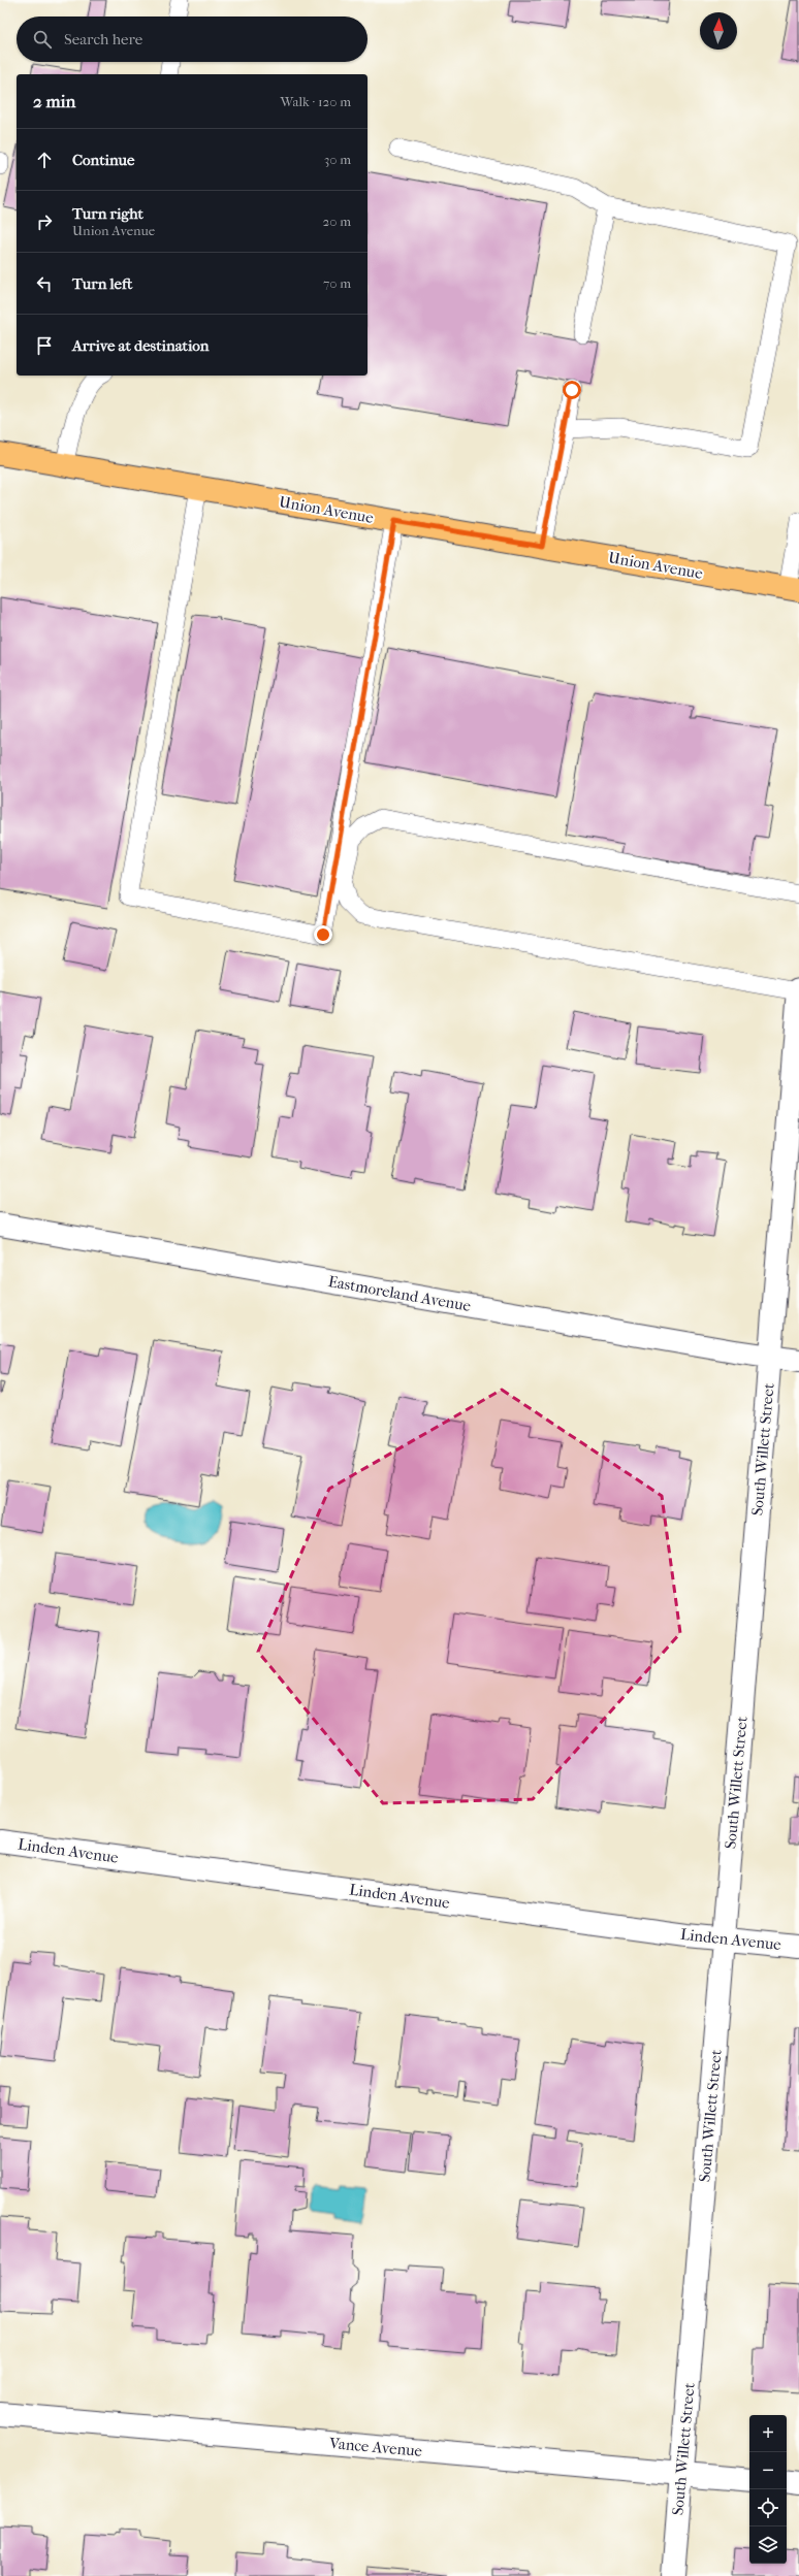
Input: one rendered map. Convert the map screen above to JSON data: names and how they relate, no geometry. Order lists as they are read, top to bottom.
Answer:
{
  "streets": {
    "main road": ["Union Avenue"],
    "street": [
      "Eastmoreland Avenue",
      "South Willett Street",
      "Linden Avenue",
      "Vance Avenue"
    ]
  },
  "crossings": [
    ["Eastmoreland Avenue", "South Willett Street"],
    ["South Willett Street", "Linden Avenue"],
    ["South Willett Street", "Vance Avenue"]
  ],
  "north": "top",
  "page": {
    "search": "Search here",
    "heading": ["2 min", "Walk · 120 m"],
    "list": [
      ["Continue", "30 m"],
      ["Turn right", "Union Avenue", "20 m"],
      ["Turn left", "70 m"],
      "Arrive at destination"
    ],
    "map_buttons": ["+", "−"]
  }
}
